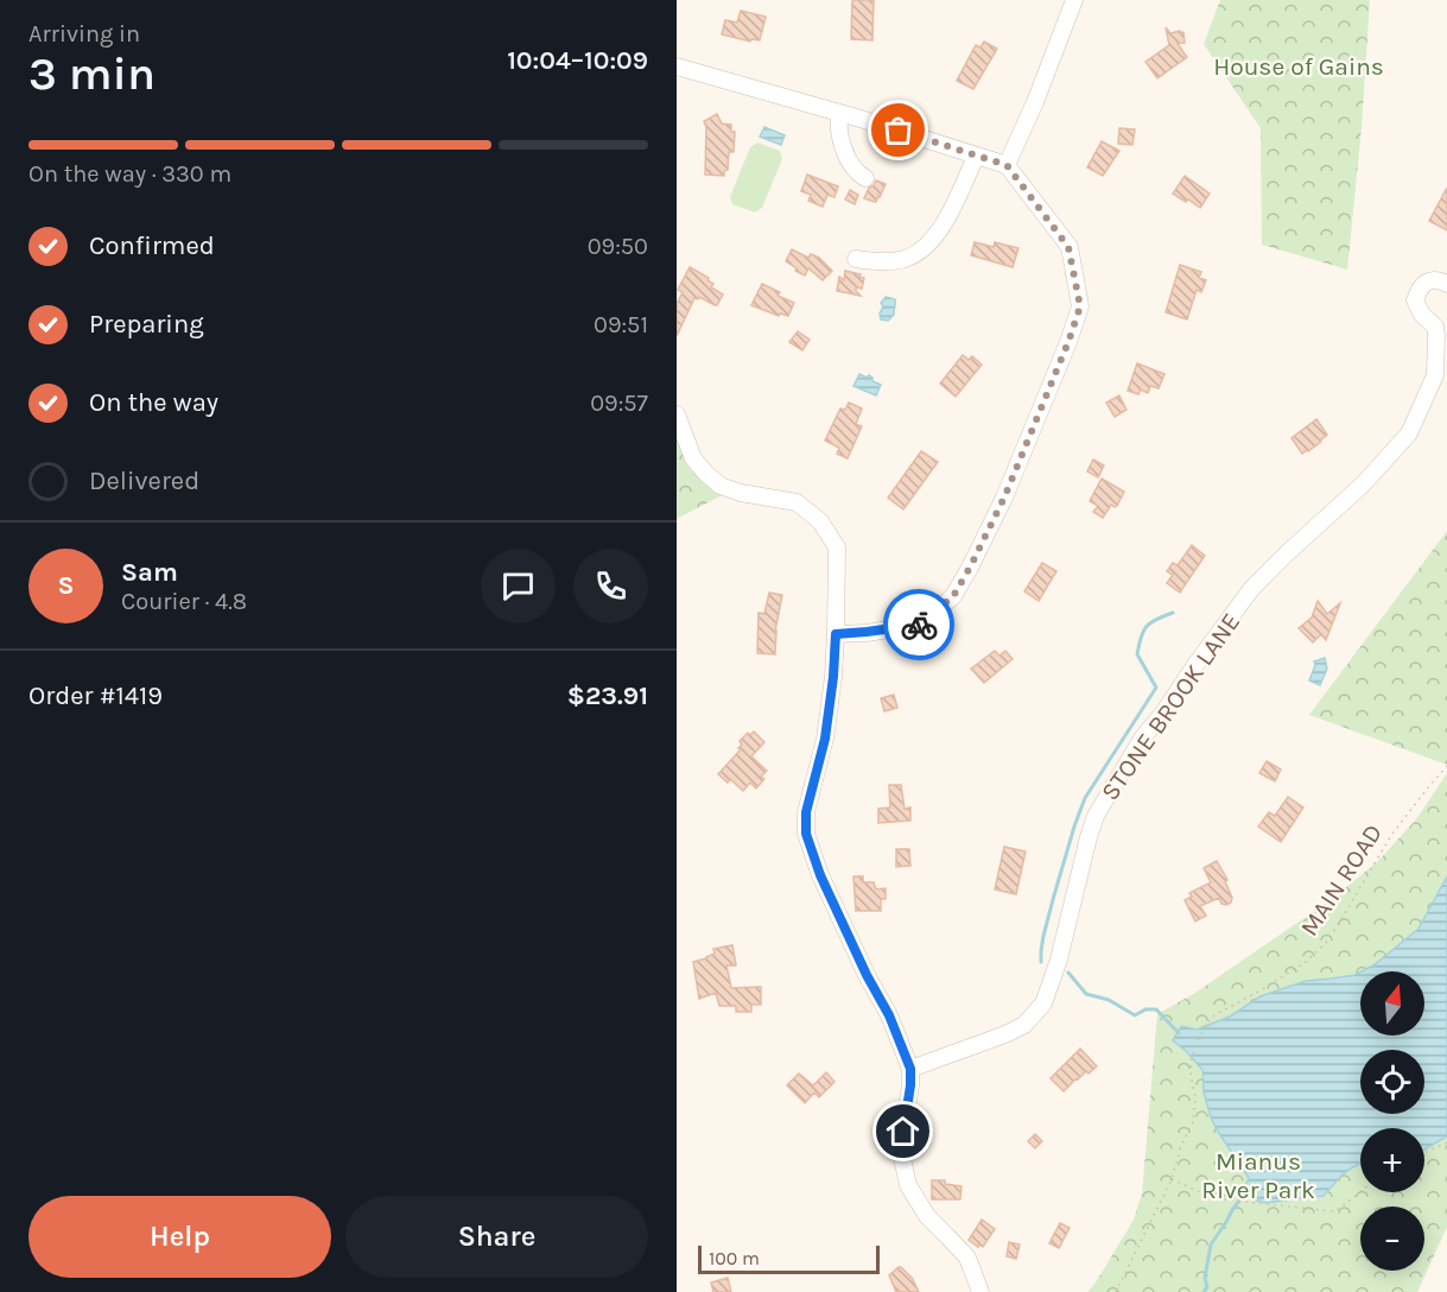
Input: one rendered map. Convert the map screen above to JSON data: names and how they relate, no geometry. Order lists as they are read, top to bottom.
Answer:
{
  "streets": {
    "street": ["STONE BROOK LANE"],
    "path": ["MAIN ROAD"]
  },
  "parks": ["House of Gains", "Mianus River Park"],
  "scale_bar": "100 m",
  "north": "top",
  "page": {
    "heading": ["3 min", "Arriving in", "10:04–10:09"],
    "panel": [
      "Sam",
      "Courier · 4.8",
      "Order #1419",
      "$23.91"
    ],
    "bar": "On the way · 330 m",
    "list": [
      ["Confirmed", "09:50"],
      ["Preparing", "09:51"],
      ["On the way", "09:57"],
      "Delivered"
    ],
    "round": "S",
    "map_buttons": ["+", "−"],
    "buttons": ["Help", "Share"],
    "scale": "100 m"
  }
}
